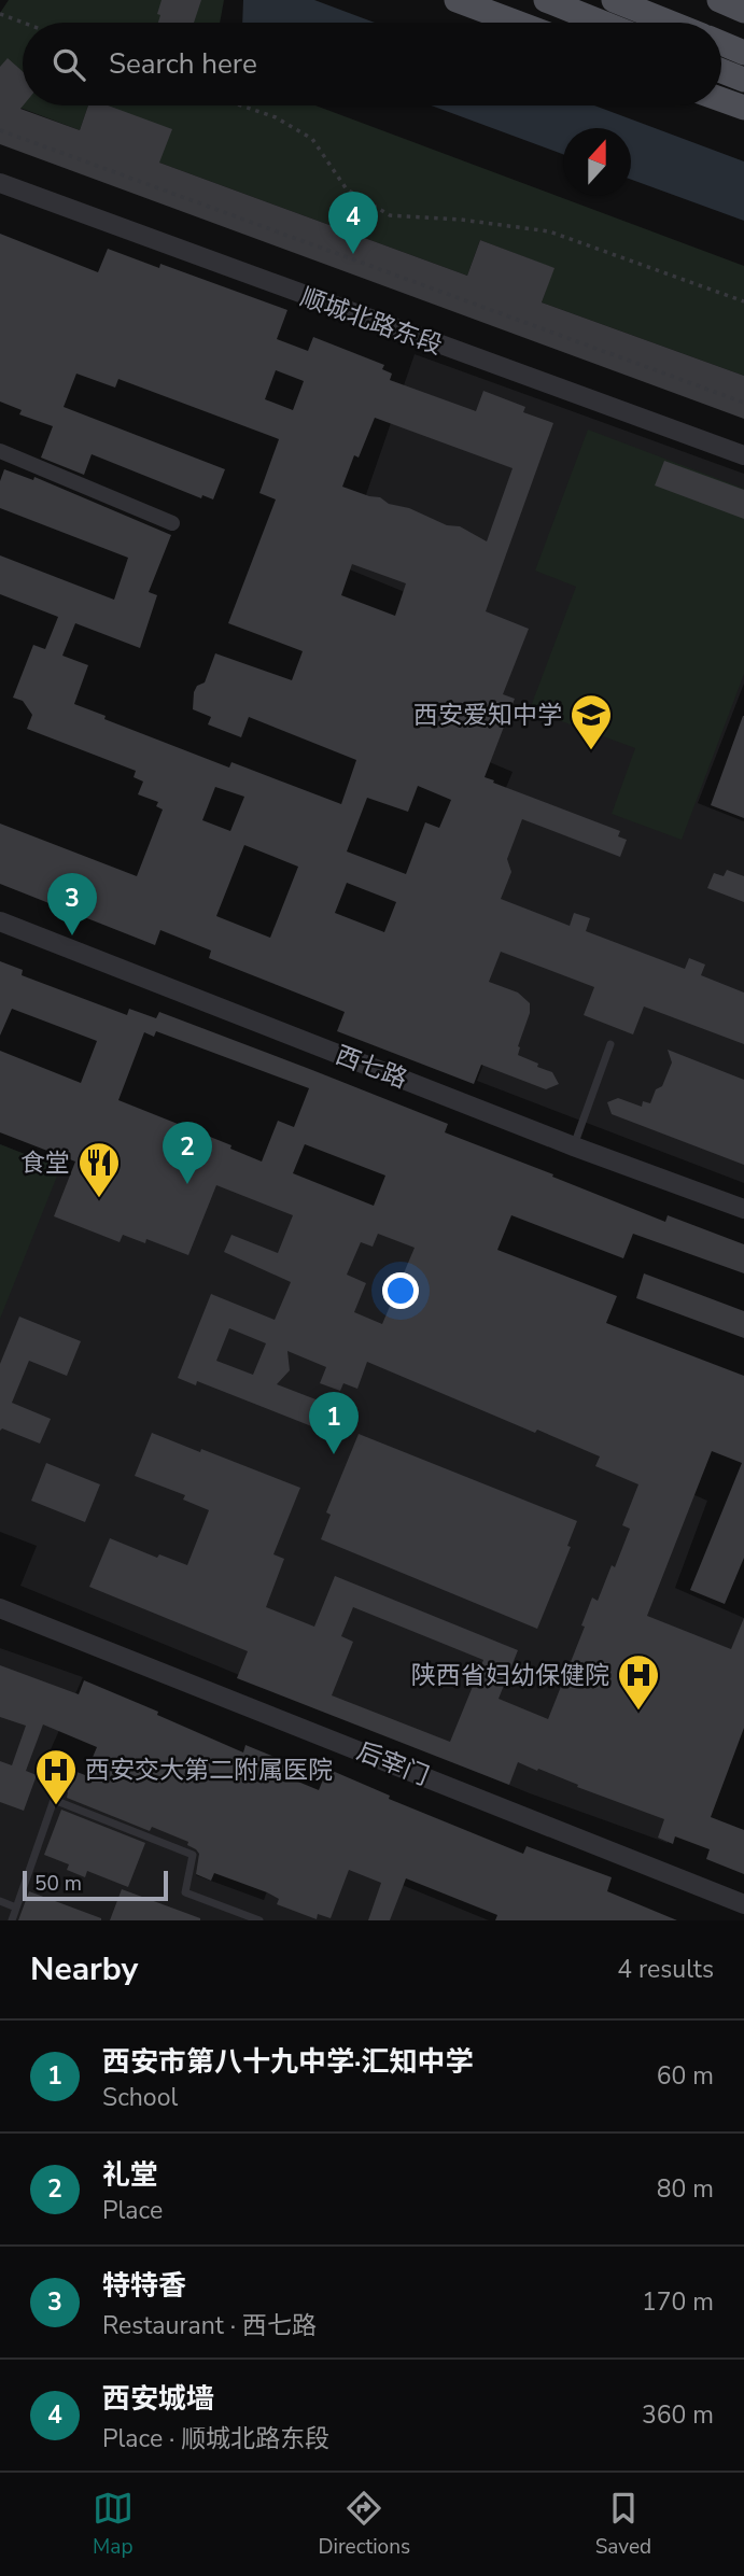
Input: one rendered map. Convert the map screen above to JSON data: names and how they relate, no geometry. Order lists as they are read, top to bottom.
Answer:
{
  "streets": {
    "street": ["顺城北路东段", "西七路", "后宰门"]
  },
  "places": {
    "school or university": ["西安爱知中学"],
    "restaurant": ["食堂"],
    "hospital": ["陕西省妇幼保健院", "西安交大第二附属医院"]
  },
  "scale_bar": "50 m",
  "north": "top",
  "page": {
    "search": "Search here",
    "pins": [
      "4",
      "3",
      "2",
      "1"
    ],
    "scale": "50 m",
    "heading": ["Nearby", "4 results"],
    "list": [
      {
        "mark": "1",
        "name": "西安市第八十九中学·汇知中学",
        "note": "School",
        "value": "60 m"
      },
      {
        "mark": "2",
        "name": "礼堂",
        "note": "Place",
        "value": "80 m"
      },
      {
        "mark": "3",
        "name": "特特香",
        "note": "Restaurant · 西七路",
        "value": "170 m"
      },
      {
        "mark": "4",
        "name": "西安城墙",
        "note": "Place · 顺城北路东段",
        "value": "360 m"
      }
    ],
    "nav": ["Map", "Directions", "Saved"]
  }
}
